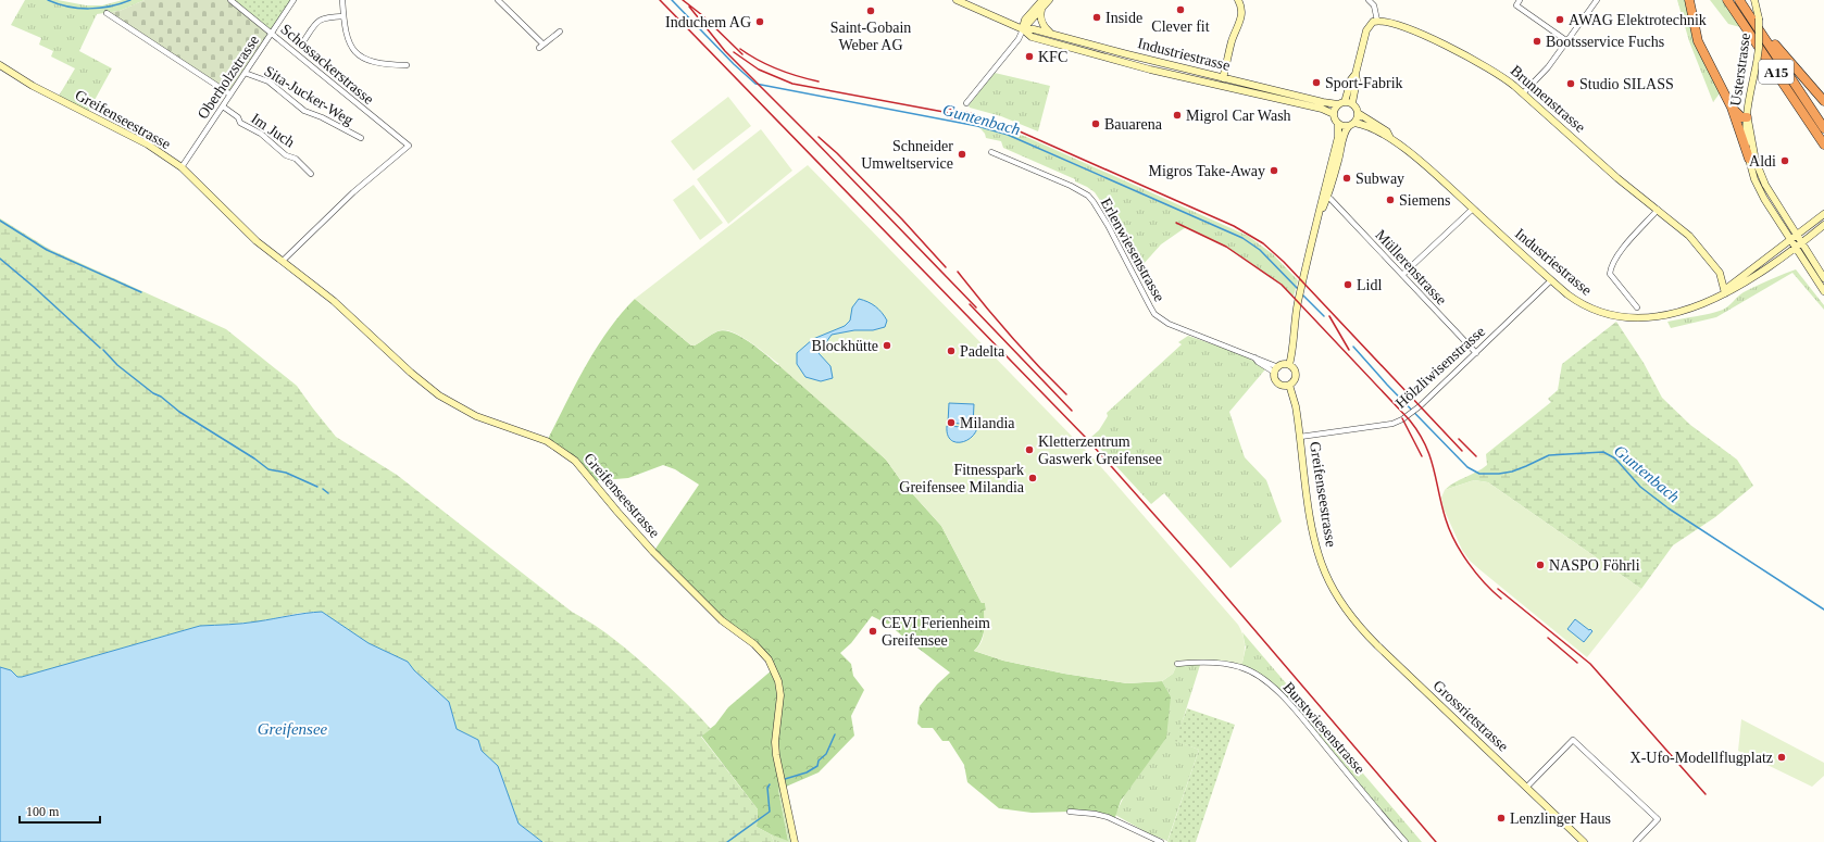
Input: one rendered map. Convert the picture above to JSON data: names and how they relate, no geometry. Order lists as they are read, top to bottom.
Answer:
{
  "streets": {
    "highway": ["A15"],
    "street": [
      "Industriestrasse",
      "Schossackerstrasse",
      "Usterstrasse",
      "Oberholzstrasse",
      "Sita-Jucker-Weg",
      "Brunnenstrasse",
      "Greifenseestrasse",
      "Im Juch",
      "Erlenwiesenstrasse",
      "Müllerenstrasse",
      "Hölzliwisenstrasse",
      "Grossrietstrasse",
      "Burstwiesenstrasse"
    ]
  },
  "crossings": [
    ["Industriestrasse", "Usterstrasse"],
    ["Industriestrasse", "Brunnenstrasse"],
    ["Industriestrasse", "Hölzliwisenstrasse"],
    ["Schossackerstrasse", "Oberholzstrasse"],
    ["Schossackerstrasse", "Greifenseestrasse"],
    ["Oberholzstrasse", "Sita-Jucker-Weg"],
    ["Oberholzstrasse", "Greifenseestrasse"],
    ["Oberholzstrasse", "Im Juch"],
    ["Greifenseestrasse", "Erlenwiesenstrasse"],
    ["Greifenseestrasse", "Hölzliwisenstrasse"],
    ["Greifenseestrasse", "Grossrietstrasse"],
    ["Müllerenstrasse", "Hölzliwisenstrasse"]
  ],
  "water": ["Guntenbach", "Greifensee"],
  "places": [
    "Clever fit",
    "Saint-Gobain Weber AG",
    "Inside",
    "AWAG Elektrotechnik",
    "Induchem AG",
    "Bootsservice Fuchs",
    "KFC",
    "Sport-Fabrik",
    "Studio SILASS",
    "Migrol Car Wash",
    "Bauarena",
    "Schneider Umweltservice",
    "Aldi",
    "Migros Take-Away",
    "Subway",
    "Siemens",
    "Lidl",
    "Blockhütte",
    "Padelta",
    "Milandia",
    "Kletterzentrum Gaswerk Greifensee",
    "Fitnesspark Greifensee Milandia",
    "NASPO Föhrli",
    "CEVI Ferienheim Greifensee",
    "X-Ufo-Modellflugplatz",
    "Lenzlinger Haus"
  ],
  "scale_bar": "100 m"
}
